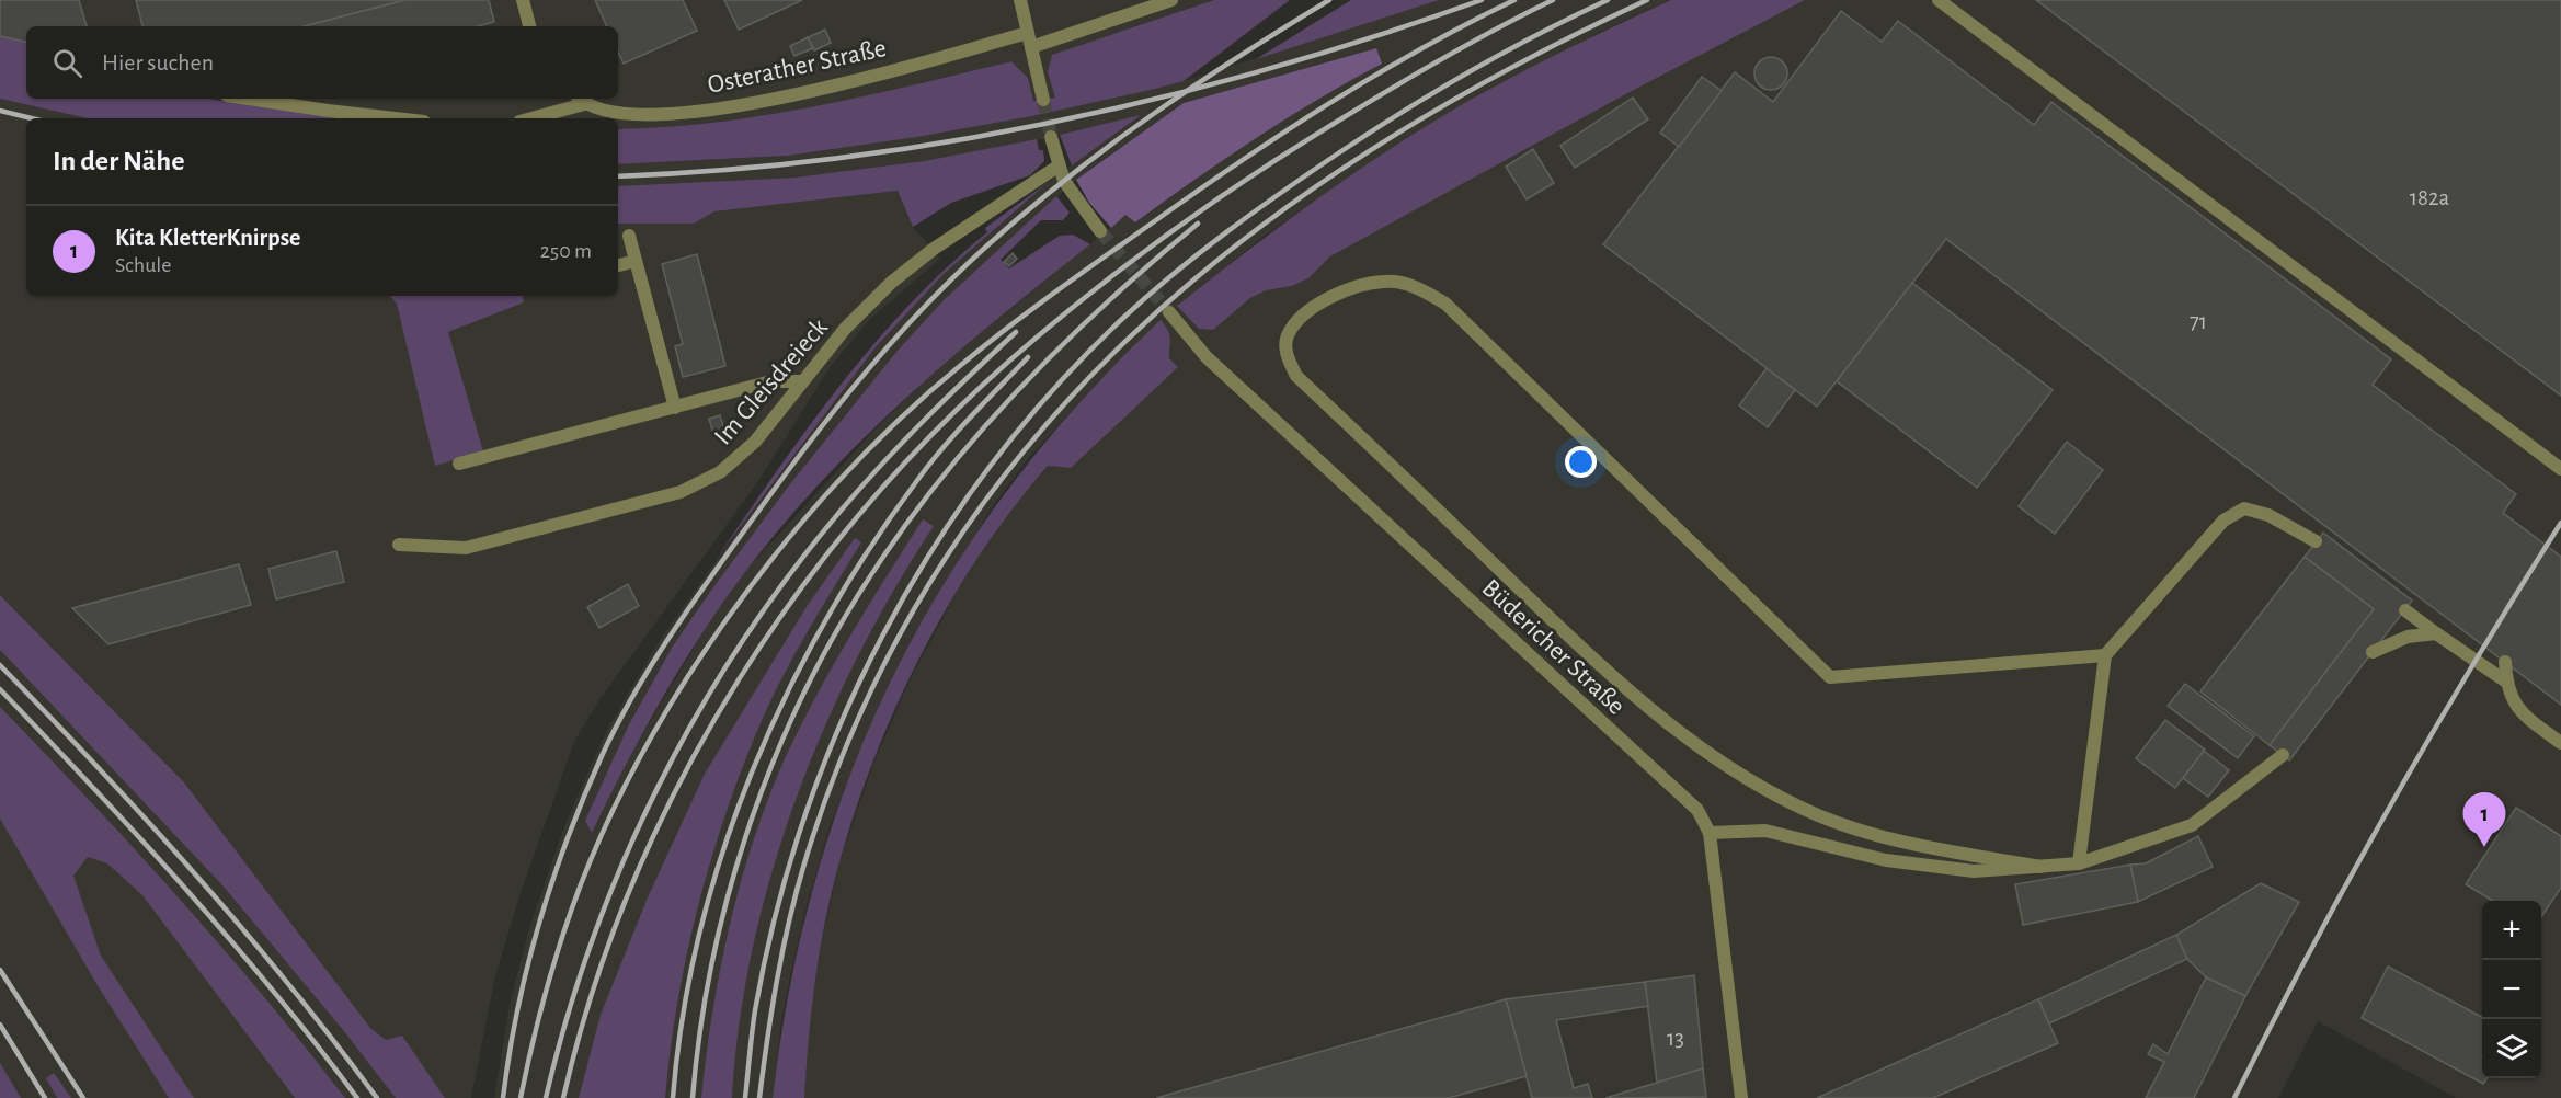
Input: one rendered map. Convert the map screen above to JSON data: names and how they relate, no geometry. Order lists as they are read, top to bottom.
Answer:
{
  "streets": {
    "street": ["Osterather Straße", "Im Gleisdreieck", "Büdericher Straße"]
  },
  "house_numbers": ["182a", "71", "13"],
  "page": {
    "search": "Hier suchen",
    "heading": "In der Nähe",
    "list": [
      {
        "mark": "1",
        "name": "Kita KletterKnirpse",
        "note": "Schule",
        "value": "250 m"
      }
    ],
    "pins": "1",
    "map_buttons": ["+", "−"]
  }
}
